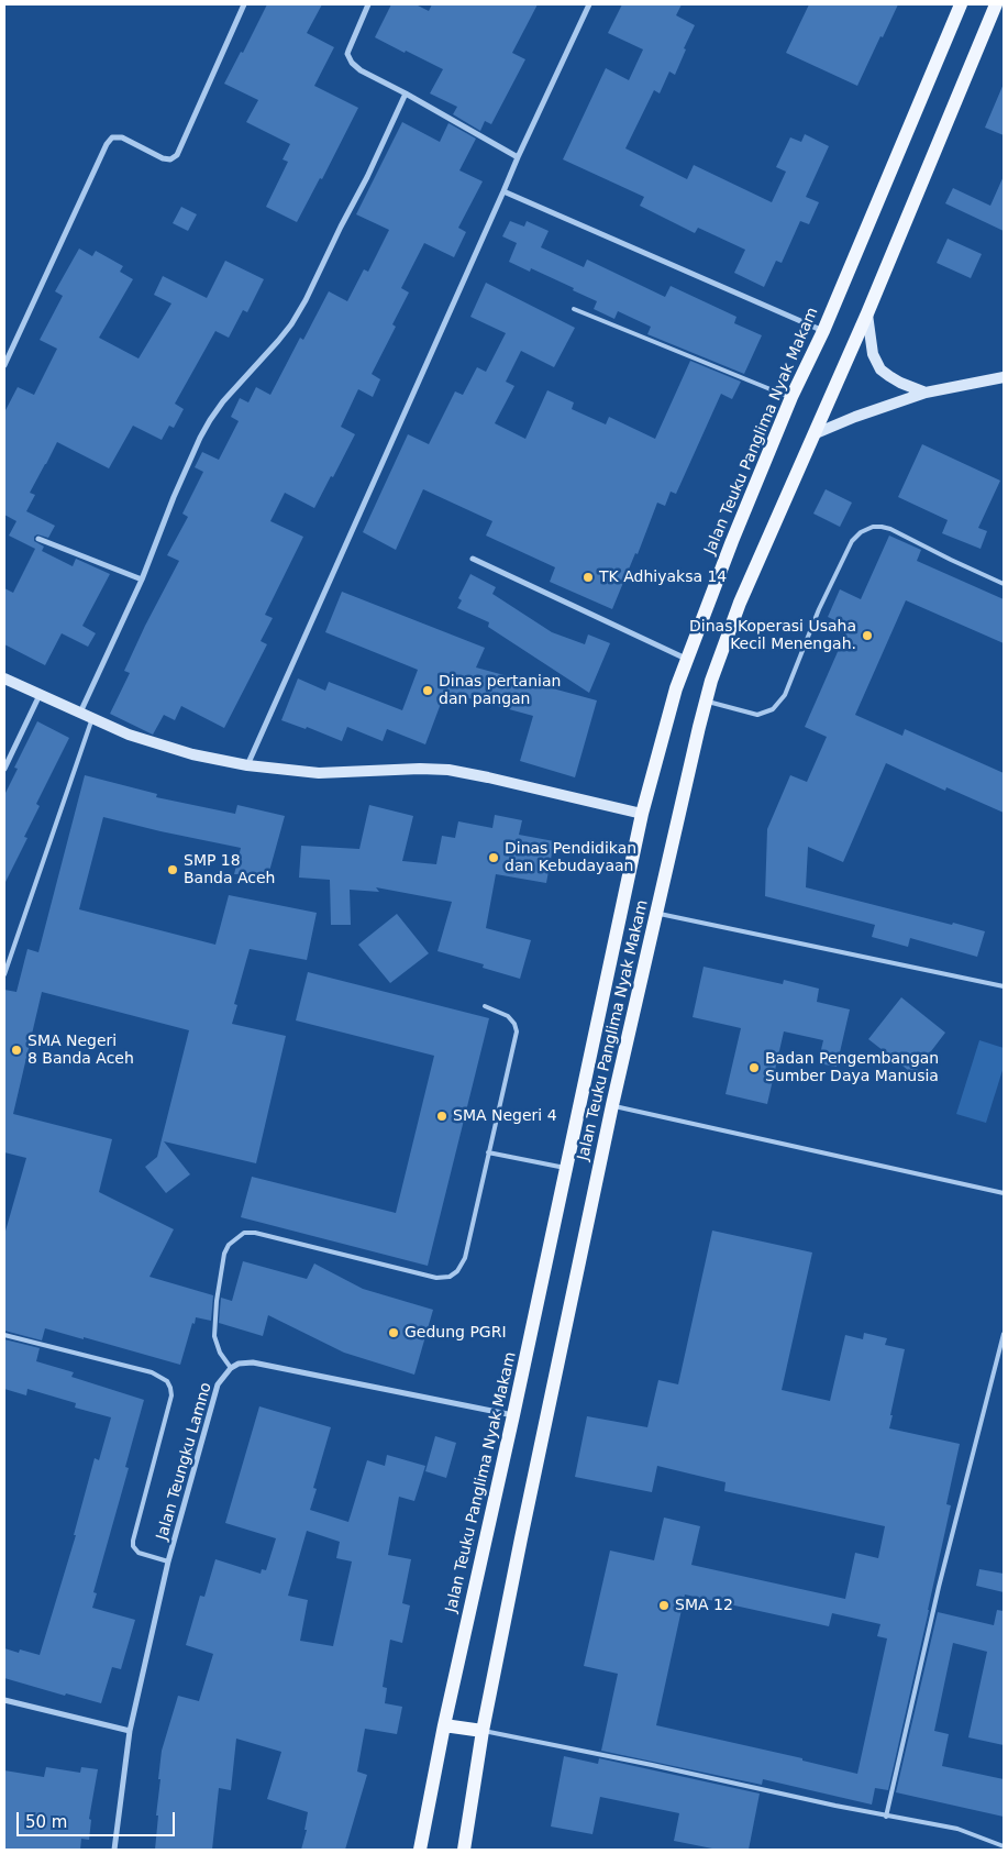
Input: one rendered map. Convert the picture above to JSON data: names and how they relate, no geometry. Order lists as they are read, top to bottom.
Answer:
{
  "streets": {
    "main road": ["Jalan Teuku Panglima Nyak Makam"],
    "street": ["Jalan Teungku Lamno"]
  },
  "crossings": [
    ["Jalan Teuku Panglima Nyak Makam", "Jalan Teungku Lamno"]
  ],
  "places": [
    "TK Adhiyaksa 14",
    "Dinas Koperasi Usaha Kecil Menengah.",
    "Dinas pertanian dan pangan",
    "Dinas Pendidikan dan Kebudayaan",
    "SMP 18 Banda Aceh",
    "SMA Negeri 8 Banda Aceh",
    "Badan Pengembangan Sumber Daya Manusia",
    "SMA Negeri 4",
    "Gedung PGRI",
    "SMA 12"
  ],
  "scale_bar": "50 m"
}
